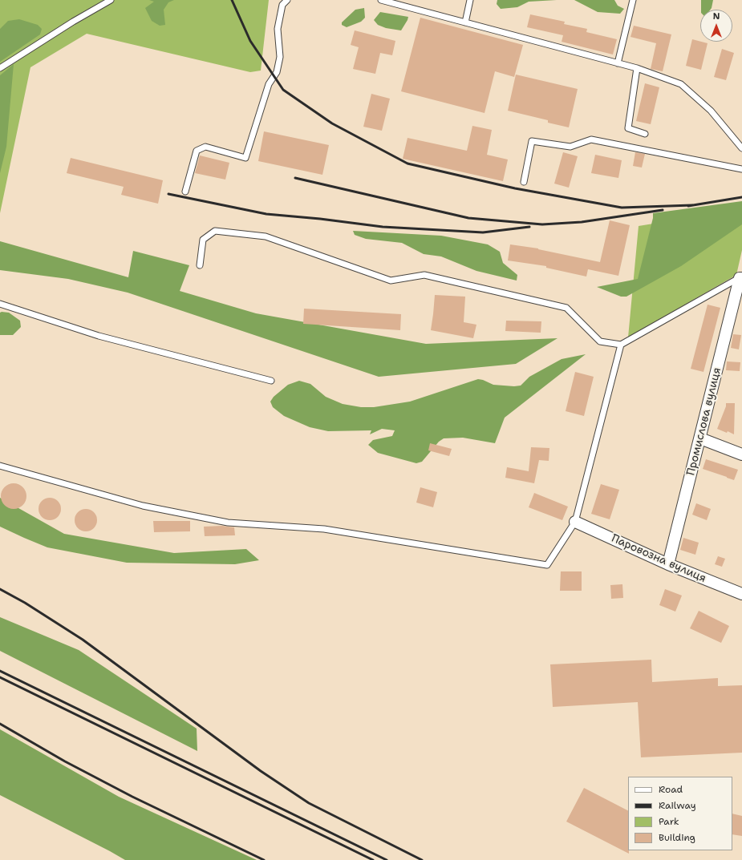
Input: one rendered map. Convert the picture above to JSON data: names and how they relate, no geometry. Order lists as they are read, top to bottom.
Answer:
{
  "streets": {
    "street": ["Промислова вулиця", "Паровозна вулиця"]
  },
  "crossings": [
    ["Промислова вулиця", "Паровозна вулиця"]
  ],
  "legend": [
    "Road",
    "Railway",
    "Park",
    "Building"
  ],
  "north": "top"
}
